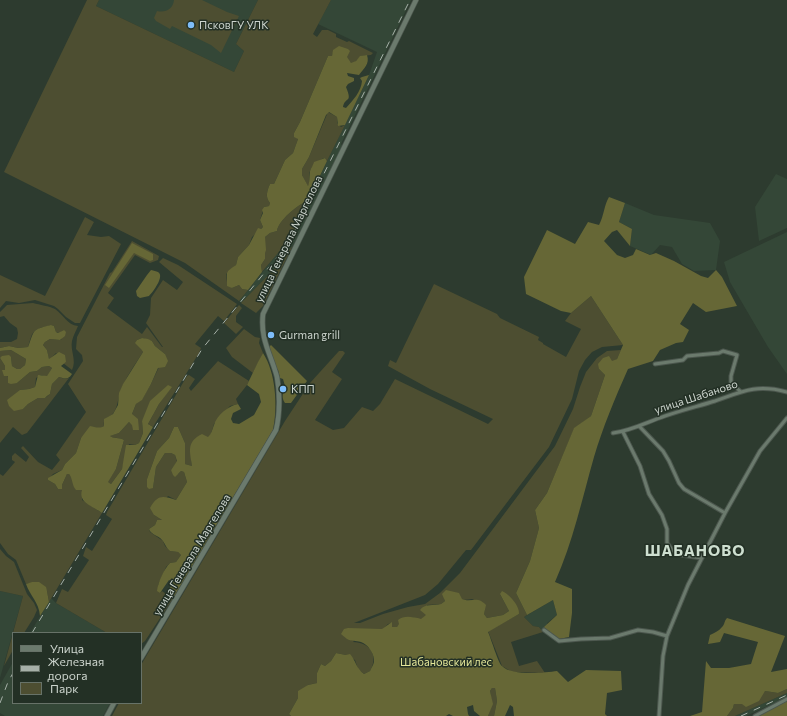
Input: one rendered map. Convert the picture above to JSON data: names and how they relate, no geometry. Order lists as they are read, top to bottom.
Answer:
{
  "streets": {
    "main road": ["улица Генерала Маргелова"],
    "street": ["улица Шабаново"]
  },
  "districts": ["ШАБАНОВО"],
  "parks": ["Шабановский лес"],
  "places": ["ПсковГУ УЛК", "Gurman grill", "КПП"],
  "legend": ["Улица", "Железная дорога", "Парк"]
}
